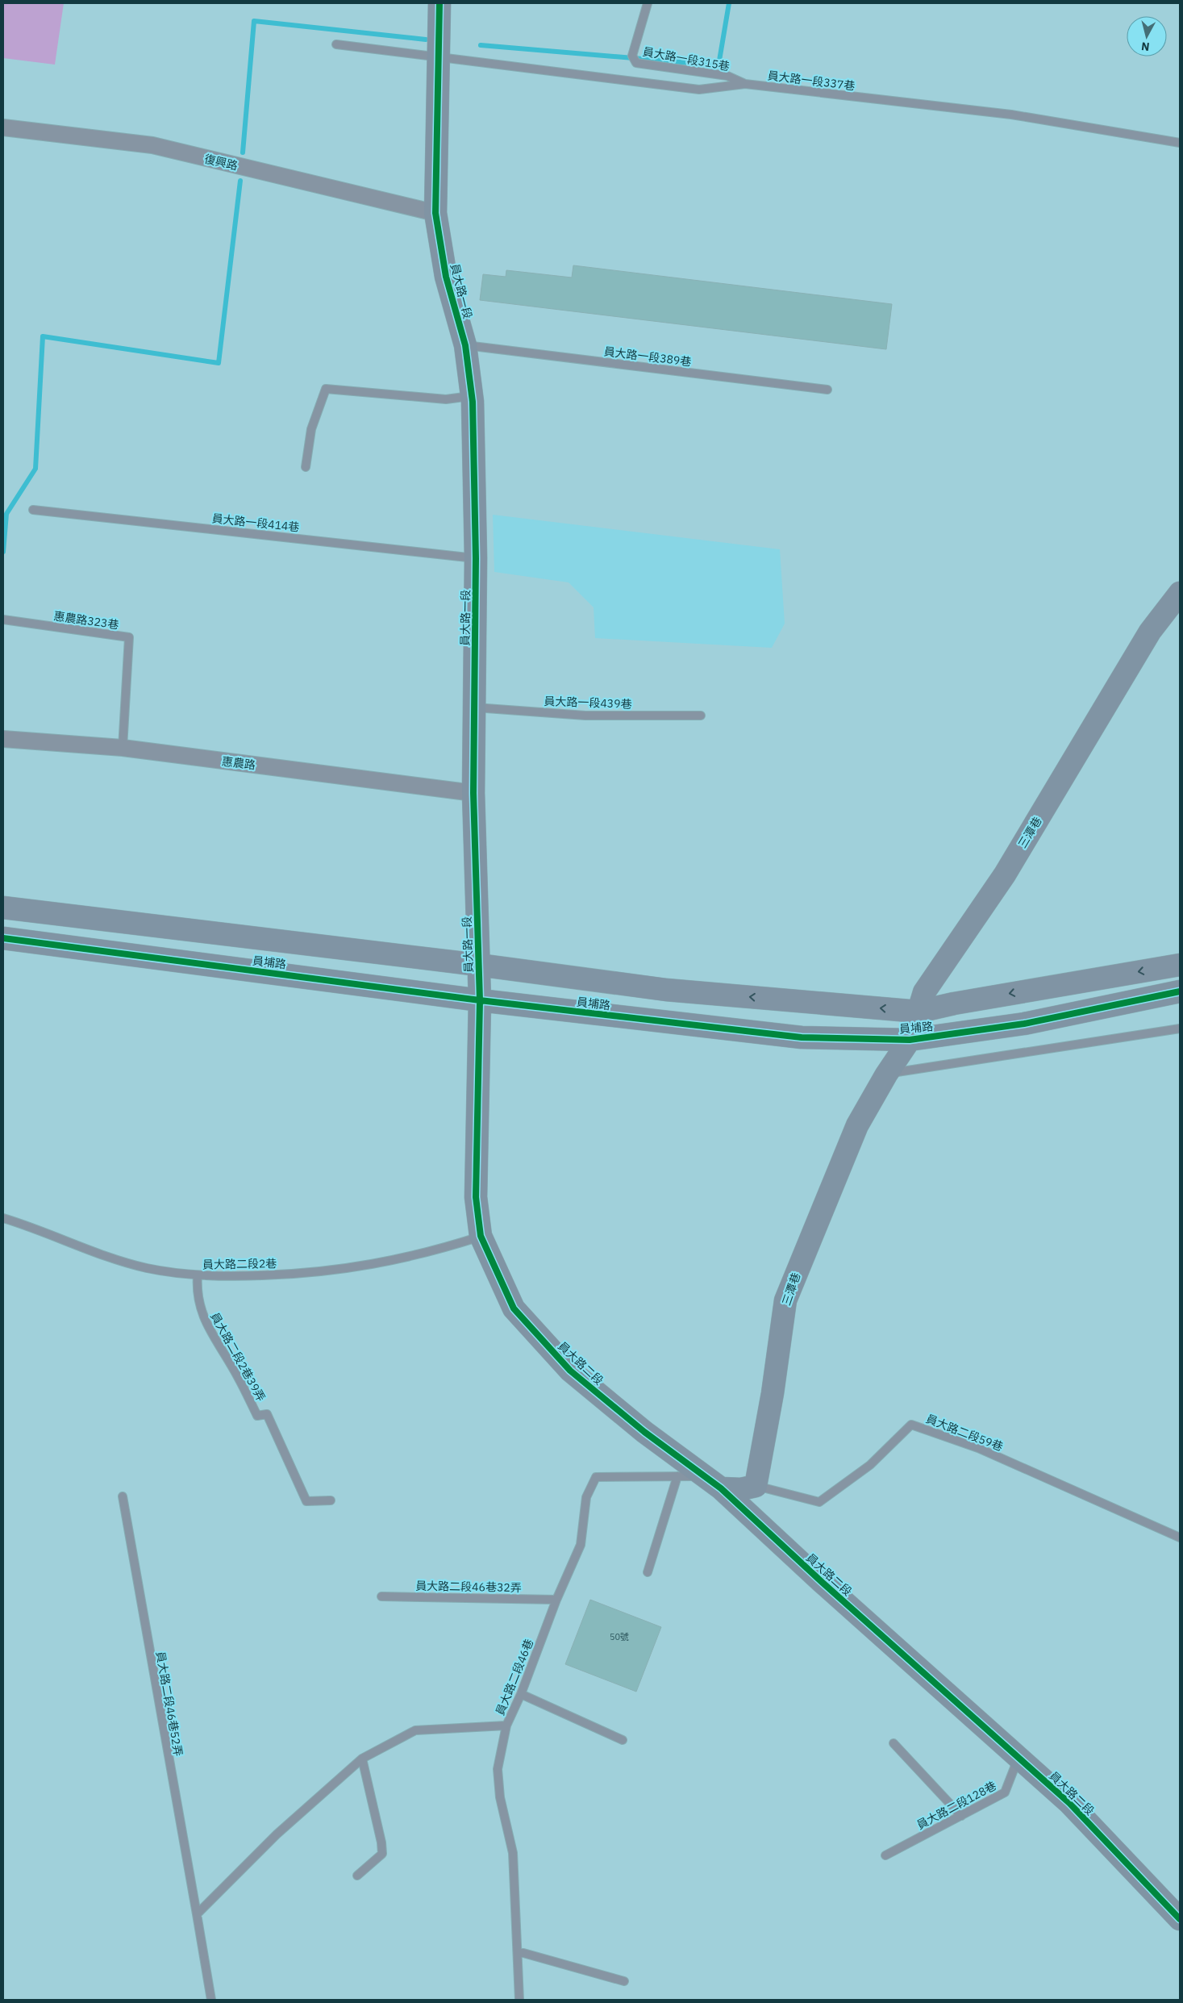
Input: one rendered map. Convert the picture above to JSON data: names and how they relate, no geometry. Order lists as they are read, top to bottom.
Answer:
{
  "streets": {
    "street": [
      "復興路",
      "員大路一段",
      "惠農路",
      "三潭巷",
      "員埔路",
      "員大路二段"
    ],
    "lane": [
      "員大路一段315巷",
      "員大路一段337巷",
      "員大路一段389巷",
      "員大路一段414巷",
      "惠農路323巷",
      "員大路一段439巷",
      "員大路二段2巷",
      "員大路二段2巷39弄",
      "員大路二段59巷",
      "員大路二段46巷32弄",
      "員大路二段46巷",
      "員大路二段46巷52弄",
      "員大路二段128巷"
    ]
  },
  "crossings": [
    ["員大路一段315巷", "員大路一段337巷"],
    ["員大路一段337巷", "員大路一段"],
    ["復興路", "員大路一段"],
    ["員大路一段", "員大路一段389巷"],
    ["員大路一段", "員大路一段414巷"],
    ["員大路一段", "員大路一段439巷"],
    ["員大路一段", "惠農路"],
    ["員大路一段", "員埔路"],
    ["員大路一段", "員大路二段2巷"],
    ["員大路一段", "員大路二段"],
    ["惠農路323巷", "惠農路"],
    ["三潭巷", "員埔路"],
    ["三潭巷", "員大路二段59巷"],
    ["員大路二段2巷", "員大路二段2巷39弄"],
    ["員大路二段2巷", "員大路二段"],
    ["員大路二段", "員大路二段46巷"],
    ["員大路二段", "員大路二段128巷"],
    ["員大路二段46巷32弄", "員大路二段46巷"]
  ],
  "house_numbers": ["50號"],
  "north": "bottom"
}
